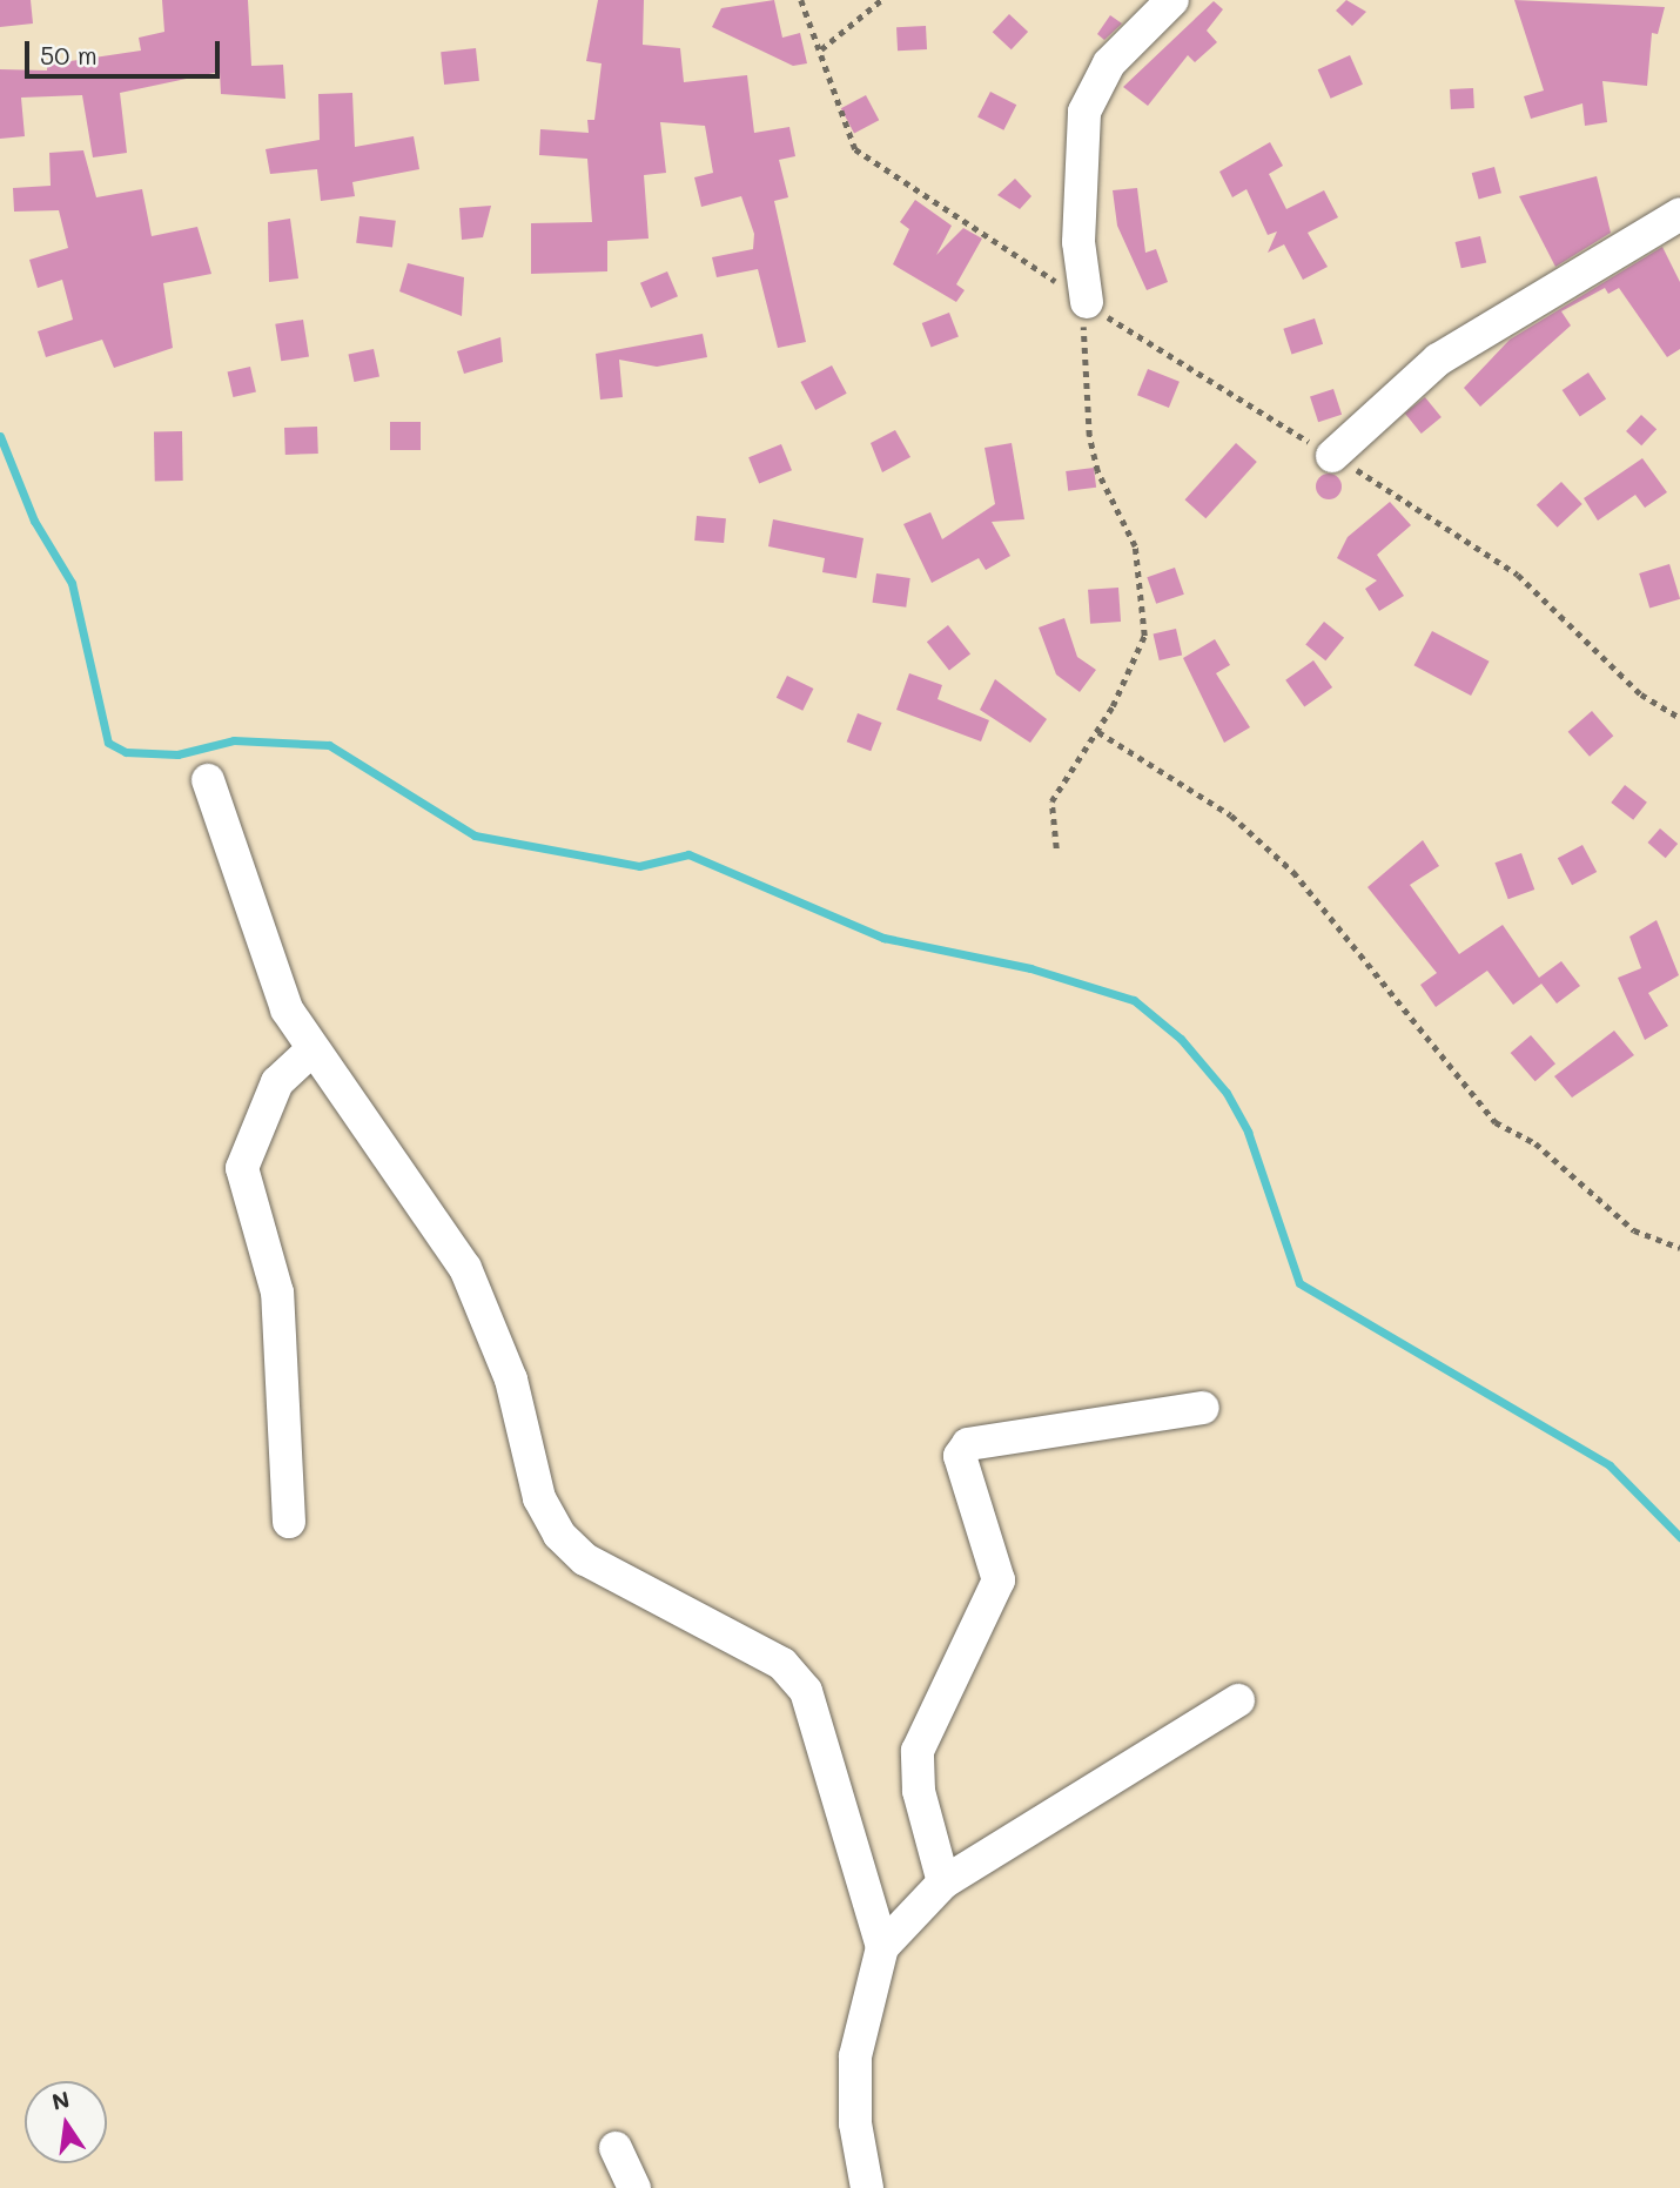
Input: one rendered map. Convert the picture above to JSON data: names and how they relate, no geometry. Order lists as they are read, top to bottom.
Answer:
{
  "scale_bar": "50 m",
  "north": "top"
}
